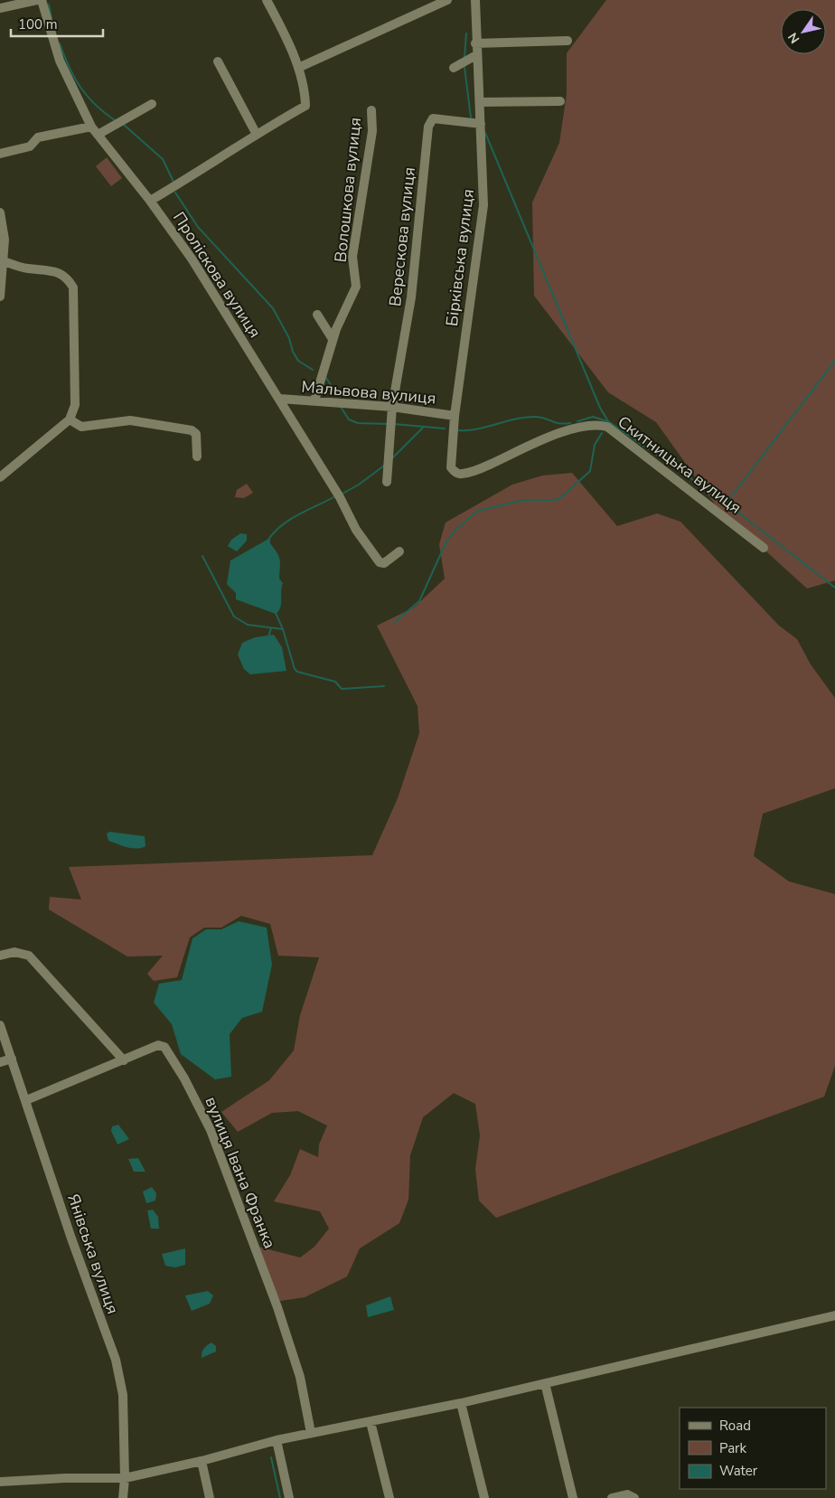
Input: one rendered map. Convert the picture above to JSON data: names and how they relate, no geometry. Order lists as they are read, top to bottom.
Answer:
{
  "streets": {
    "street": [
      "Волошкова вулиця",
      "Верескова вулиця",
      "Бірківська вулиця",
      "Проліскова вулиця",
      "Мальвова вулиця",
      "Скитницька вулиця",
      "вулиця Івана Франка",
      "Янівська вулиця"
    ]
  },
  "crossings": [
    ["Волошкова вулиця", "Мальвова вулиця"],
    ["Верескова вулиця", "Бірківська вулиця"],
    ["Верескова вулиця", "Мальвова вулиця"],
    ["Бірківська вулиця", "Мальвова вулиця"],
    ["Бірківська вулиця", "Скитницька вулиця"],
    ["Проліскова вулиця", "Мальвова вулиця"],
    ["вулиця Івана Франка", "Янівська вулиця"]
  ],
  "legend": ["Road", "Park", "Water"],
  "scale_bar": "100 m",
  "north": "bottom left"
}
